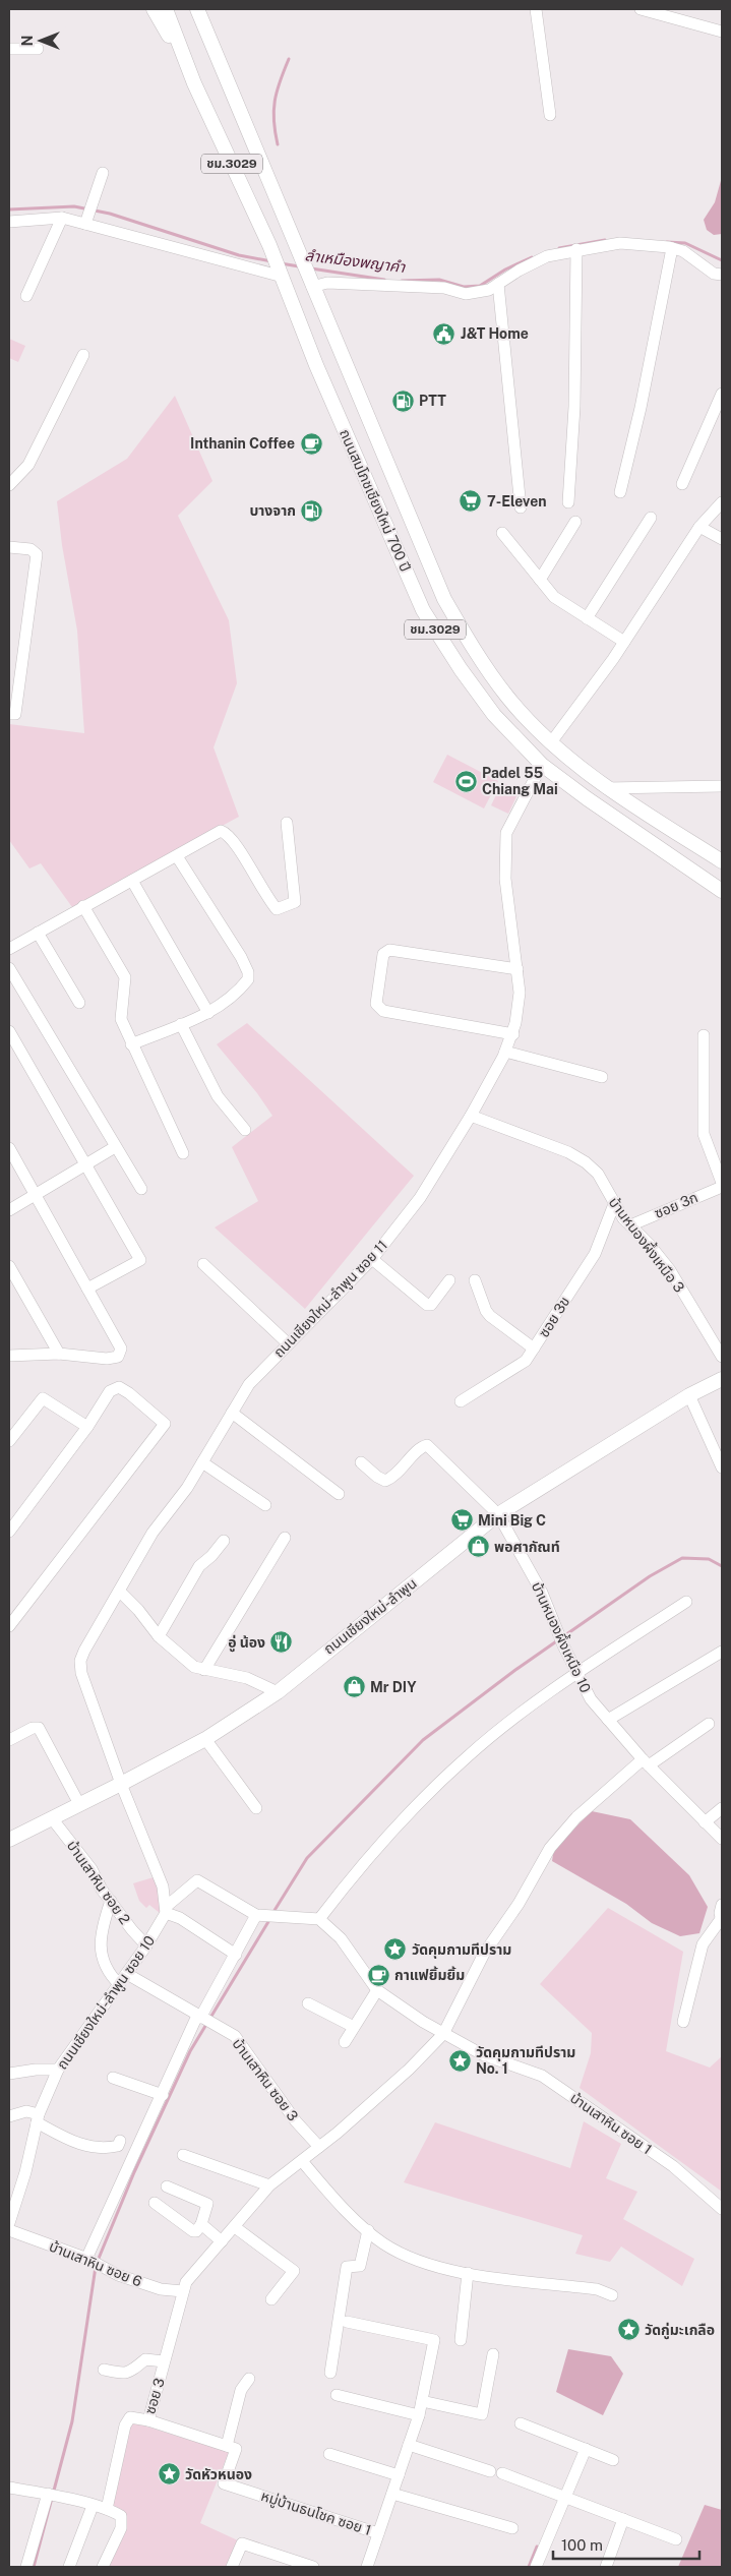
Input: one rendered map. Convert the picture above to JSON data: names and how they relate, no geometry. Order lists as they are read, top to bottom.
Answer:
{
  "streets": {
    "main road": ["ชม.3029", "ถนนสมโภชเชียงใหม่ 700 ปี", "ถนนเชียงใหม่-ลำพูน"],
    "street": [
      "ซอย 3ก",
      "บ้านหนองผึ้งเหนือ 3",
      "ถนนเชียงใหม่-ลำพูน ซอย 11",
      "ซอย 3ข",
      "บ้านหนองผึ้งเหนือ 10",
      "บ้านเสาหิน ซอย 2",
      "ถนนเชียงใหม่-ลำพูน ซอย 10",
      "บ้านเสาหิน ซอย 3",
      "บ้านเสาหิน ซอย 1",
      "บ้านเสาหิน ซอย 6",
      "ซอย 3",
      "หมู่บ้านธนโชค ซอย 1"
    ]
  },
  "crossings": [
    ["ถนนสมโภชเชียงใหม่ 700 ปี", "ถนนเชียงใหม่-ลำพูน ซอย 11"],
    ["ซอย 3ก", "บ้านหนองผึ้งเหนือ 3"],
    ["บ้านหนองผึ้งเหนือ 3", "ถนนเชียงใหม่-ลำพูน ซอย 11"],
    ["บ้านหนองผึ้งเหนือ 3", "ซอย 3ข"],
    ["ถนนเชียงใหม่-ลำพูน ซอย 11", "ถนนเชียงใหม่-ลำพูน"],
    ["ถนนเชียงใหม่-ลำพูน", "บ้านหนองผึ้งเหนือ 10"],
    ["ถนนเชียงใหม่-ลำพูน", "บ้านเสาหิน ซอย 2"],
    ["บ้านหนองผึ้งเหนือ 10", "ซอย 3"],
    ["บ้านเสาหิน ซอย 2", "ถนนเชียงใหม่-ลำพูน ซอย 10"],
    ["ถนนเชียงใหม่-ลำพูน ซอย 10", "บ้านเสาหิน ซอย 3"],
    ["บ้านเสาหิน ซอย 3", "ซอย 3"],
    ["บ้านเสาหิน ซอย 1", "ซอย 3"],
    ["บ้านเสาหิน ซอย 6", "ซอย 3"]
  ],
  "water": ["ลำเหมืองพญาคำ"],
  "places": {
    "public building": ["J&T Home"],
    "fuel station": ["PTT", "บางจาก"],
    "cafe": ["Inthanin Coffee", "กาแฟยิ้มยิ้ม"],
    "supermarket": ["7-Eleven", "Mini Big C"],
    "sports": ["Padel 55 Chiang Mai"],
    "shop": ["พอศากัณท์", "Mr DIY"],
    "restaurant": ["อู่ น้อง"],
    "place": [
      "วัดคุมกามทีปราม",
      "วัดคุมกามทีปราม No. 1",
      "วัดกู่มะเกลือ",
      "วัดหัวหนอง"
    ]
  },
  "scale_bar": "100 m",
  "north": "left"
}
